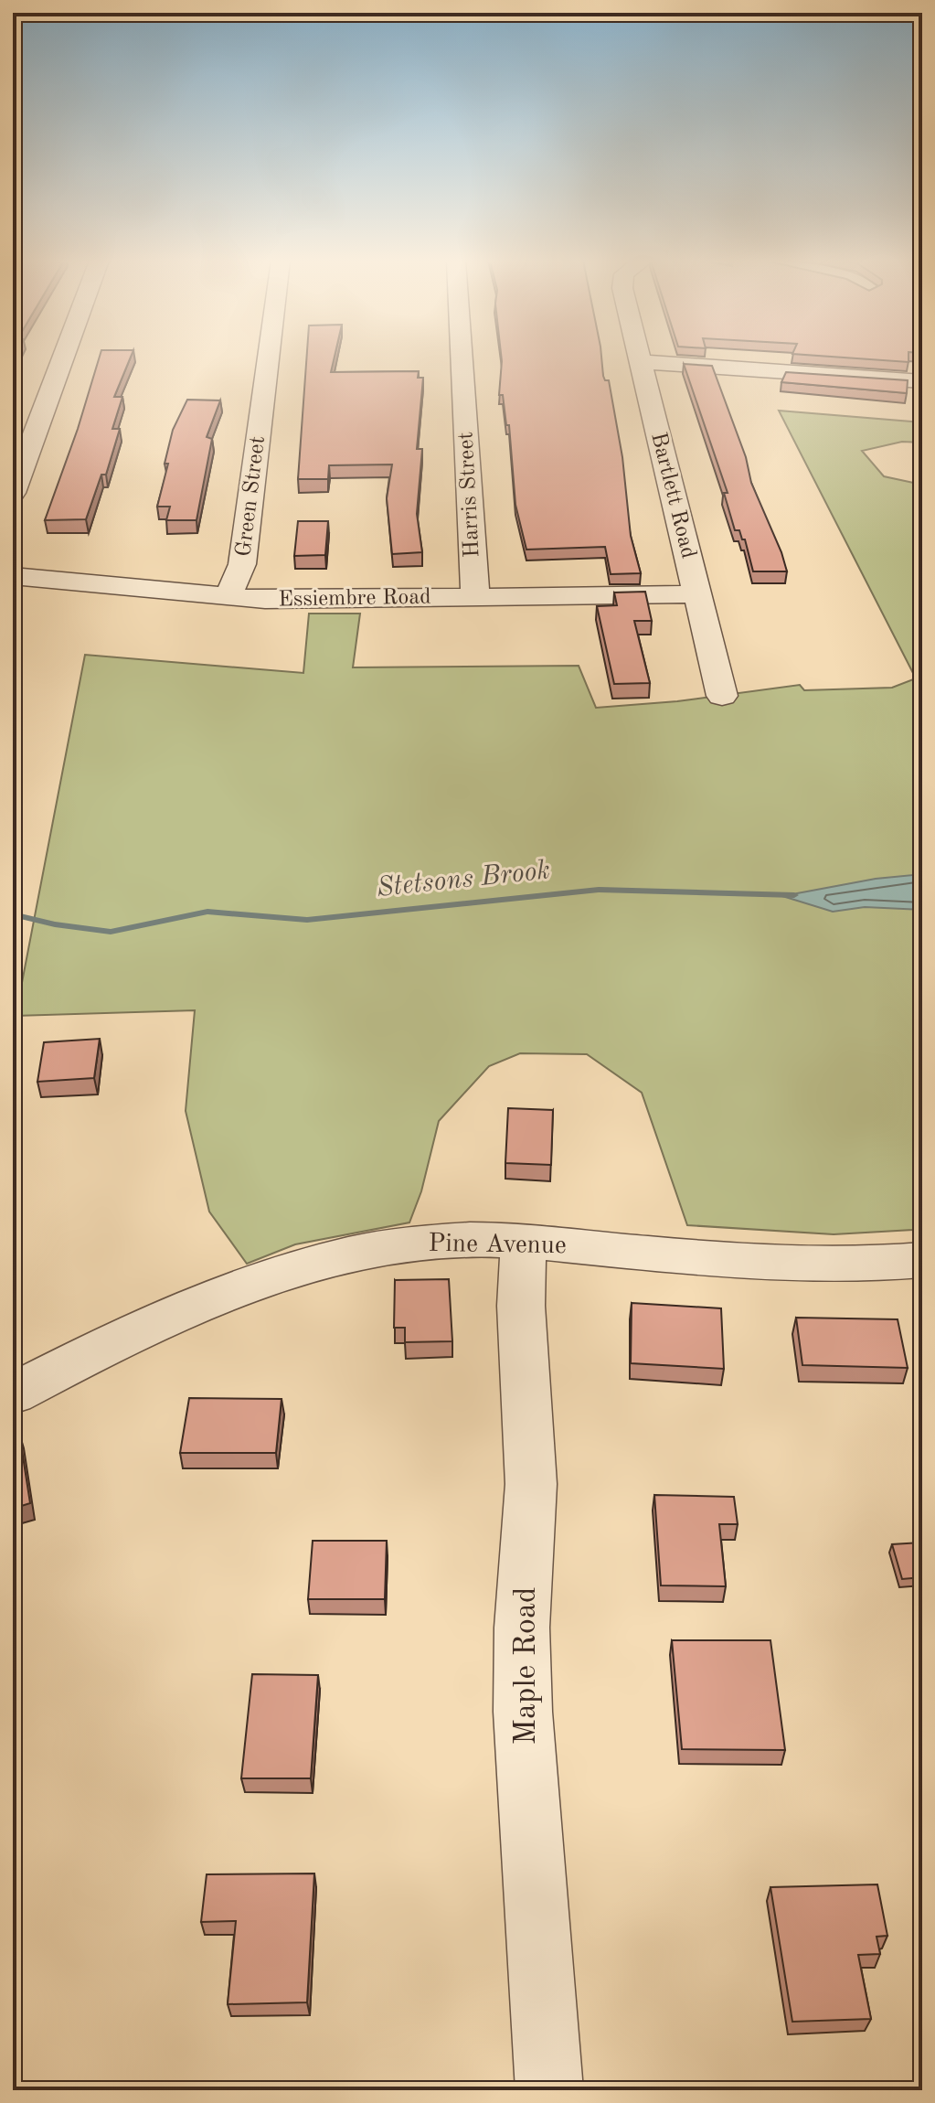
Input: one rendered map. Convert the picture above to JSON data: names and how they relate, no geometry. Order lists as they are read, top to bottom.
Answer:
{
  "streets": {
    "street": [
      "Harris Street",
      "Bartlett Road",
      "Green Street",
      "Essiembre Road",
      "Pine Avenue",
      "Maple Road"
    ]
  },
  "crossings": [
    ["Harris Street", "Essiembre Road"],
    ["Bartlett Road", "Essiembre Road"],
    ["Green Street", "Essiembre Road"],
    ["Pine Avenue", "Maple Road"]
  ],
  "water": ["Stetsons Brook"]
}
